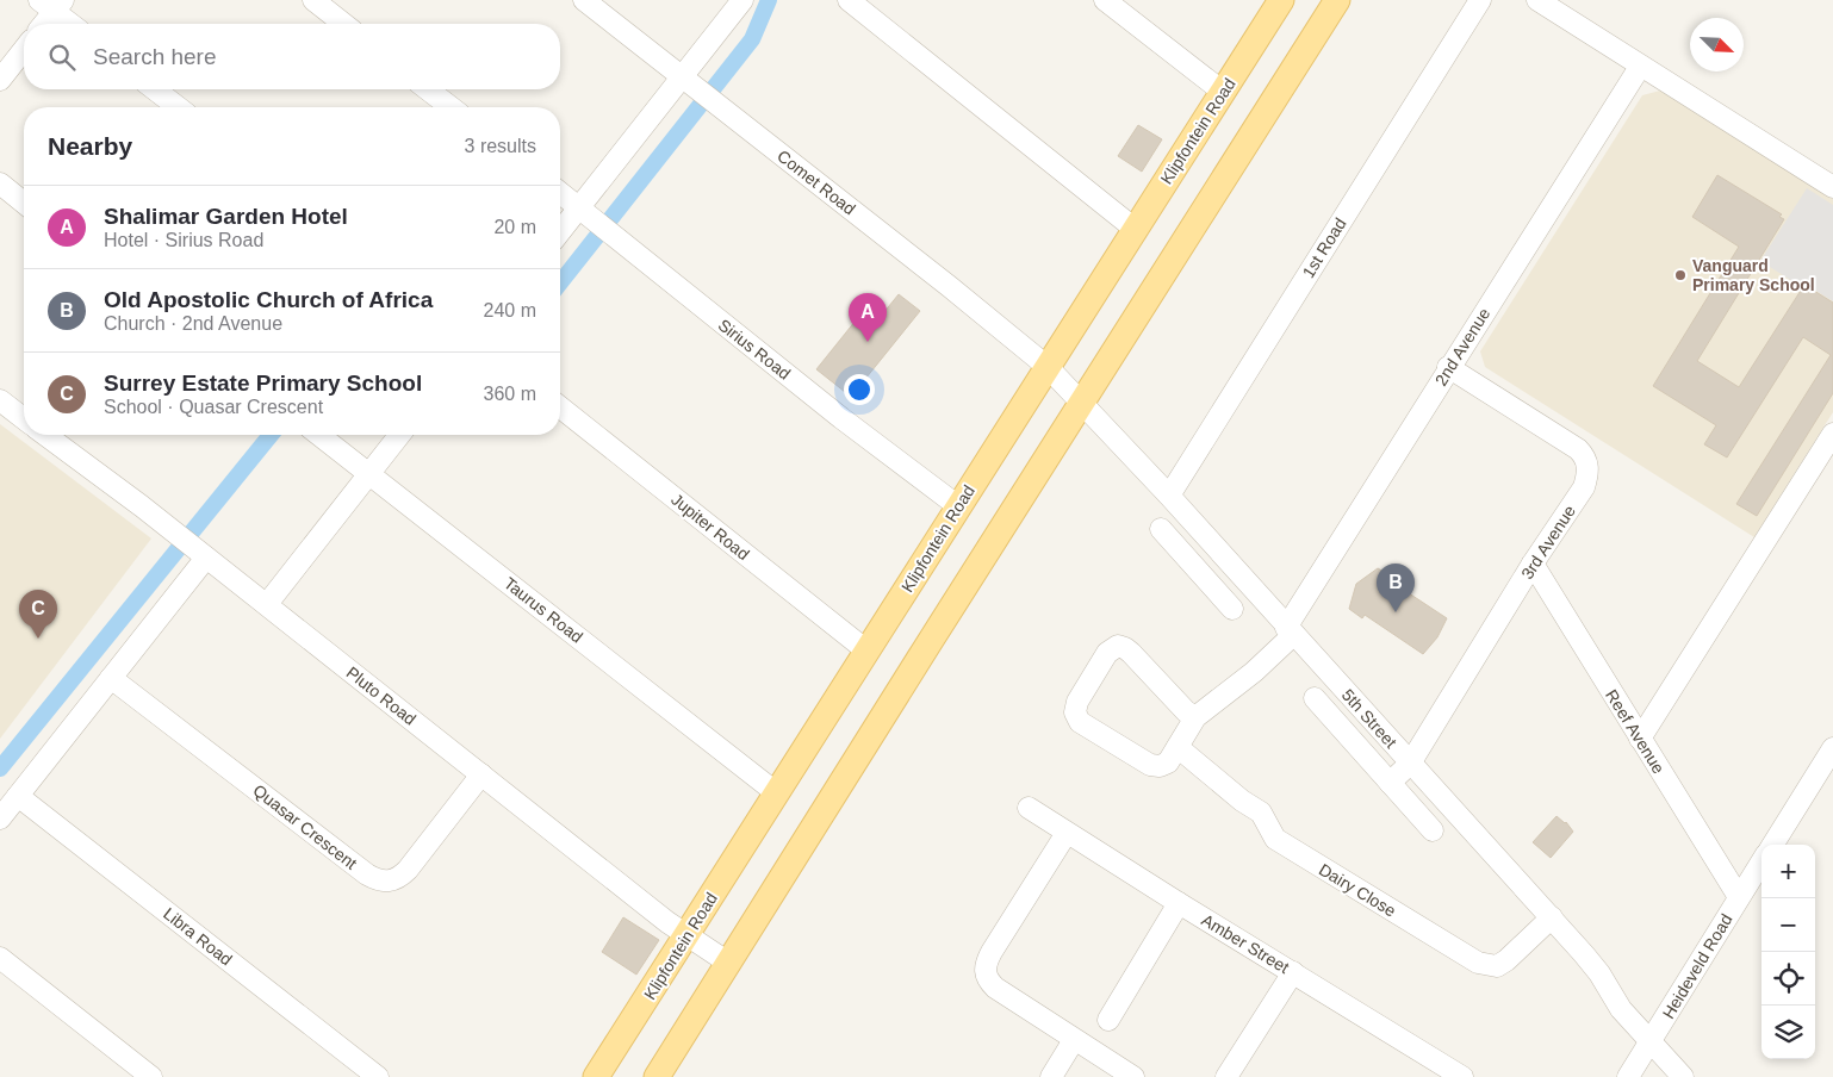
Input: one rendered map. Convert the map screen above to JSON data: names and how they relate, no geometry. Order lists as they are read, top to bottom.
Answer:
{
  "streets": {
    "main road": ["Klipfontein Road"],
    "street": [
      "Comet Road",
      "1st Road",
      "2nd Avenue",
      "Sirius Road",
      "Jupiter Road",
      "3rd Avenue",
      "Taurus Road",
      "Pluto Road",
      "5th Street",
      "Reef Avenue",
      "Quasar Crescent",
      "Dairy Close",
      "Libra Road",
      "Amber Street",
      "Heideveld Road"
    ]
  },
  "crossings": [
    ["Klipfontein Road", "Comet Road"],
    ["Klipfontein Road", "Sirius Road"],
    ["Klipfontein Road", "Jupiter Road"],
    ["Klipfontein Road", "Taurus Road"],
    ["Klipfontein Road", "Pluto Road"],
    ["Klipfontein Road", "5th Street"],
    ["Comet Road", "5th Street"],
    ["1st Road", "5th Street"],
    ["2nd Avenue", "3rd Avenue"],
    ["2nd Avenue", "5th Street"],
    ["3rd Avenue", "5th Street"],
    ["3rd Avenue", "Reef Avenue"],
    ["Pluto Road", "Quasar Crescent"],
    ["5th Street", "Dairy Close"],
    ["5th Street", "Heideveld Road"],
    ["Reef Avenue", "Heideveld Road"]
  ],
  "places": ["Vanguard Primary School"],
  "north": "bottom right",
  "page": {
    "search": "Search here",
    "heading": ["Nearby", "3 results"],
    "list": [
      {
        "mark": "A",
        "name": "Shalimar Garden Hotel",
        "note": "Hotel · Sirius Road",
        "value": "20 m"
      },
      {
        "mark": "B",
        "name": "Old Apostolic Church of Africa",
        "note": "Church · 2nd Avenue",
        "value": "240 m"
      },
      {
        "mark": "C",
        "name": "Surrey Estate Primary School",
        "note": "School · Quasar Crescent",
        "value": "360 m"
      }
    ],
    "pins": ["A", "B", "C"],
    "map_buttons": ["+", "−"]
  }
}
